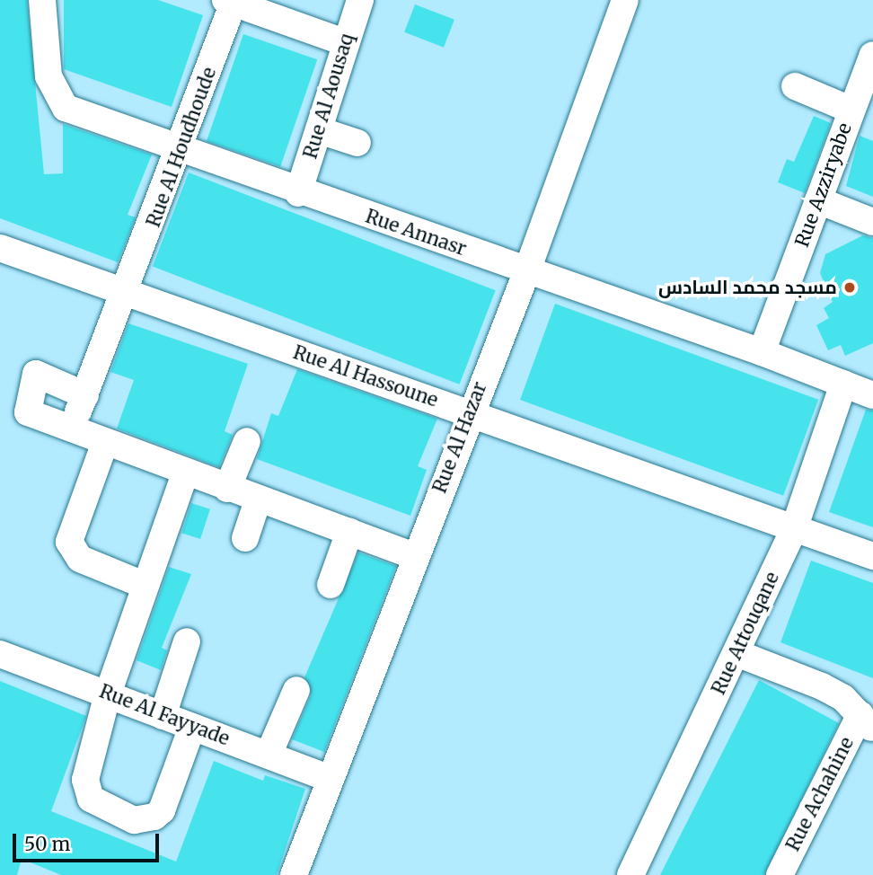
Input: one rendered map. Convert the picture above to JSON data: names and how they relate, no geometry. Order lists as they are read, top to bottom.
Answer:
{
  "streets": {
    "street": [
      "Rue Al Aousaq",
      "Rue Al Houdhoude",
      "Rue Azziryabe",
      "Rue Annasr",
      "Rue Al Hassoune",
      "Rue Al Hazar",
      "Rue Attouqane",
      "Rue Al Fayyade",
      "Rue Achahine"
    ]
  },
  "crossings": [
    ["Rue Al Aousaq", "Rue Annasr"],
    ["Rue Al Houdhoude", "Rue Annasr"],
    ["Rue Al Houdhoude", "Rue Al Hassoune"],
    ["Rue Azziryabe", "Rue Annasr"],
    ["Rue Annasr", "Rue Al Hazar"],
    ["Rue Annasr", "Rue Attouqane"],
    ["Rue Al Hassoune", "Rue Al Hazar"],
    ["Rue Al Hassoune", "Rue Attouqane"],
    ["Rue Al Hazar", "Rue Al Fayyade"],
    ["Rue Attouqane", "Rue Achahine"]
  ],
  "places": ["مسجد محمد السادس"],
  "scale_bar": "50 m"
}
